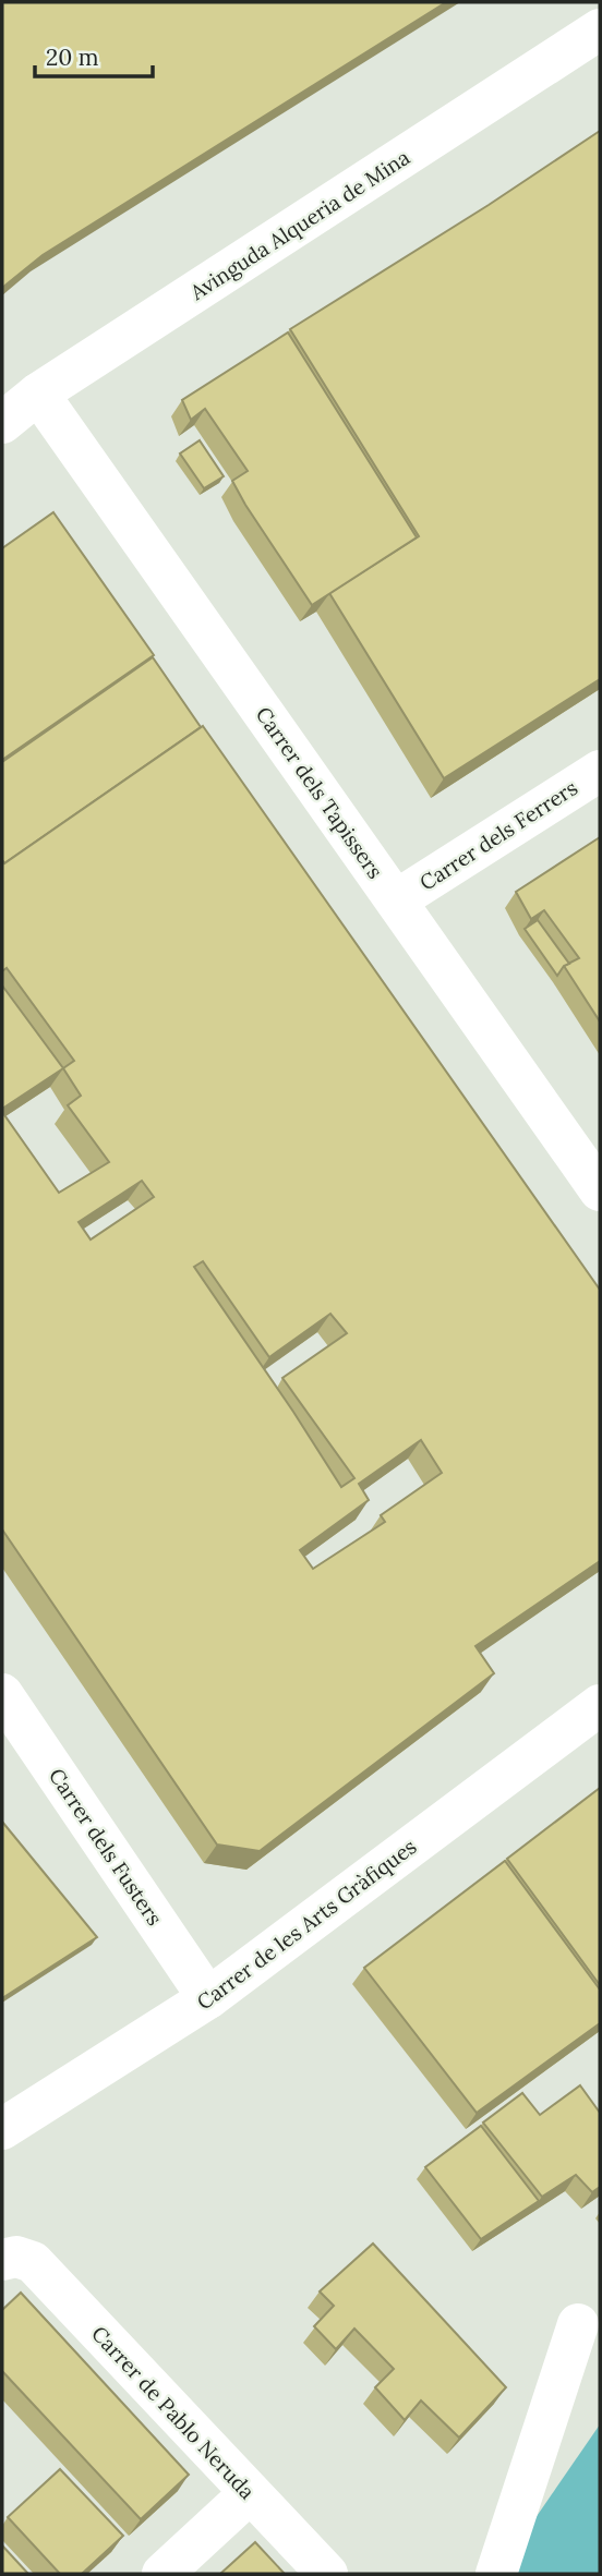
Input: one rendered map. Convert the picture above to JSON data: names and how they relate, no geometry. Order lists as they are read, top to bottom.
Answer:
{
  "streets": {
    "street": [
      "Avinguda Alqueria de Mina",
      "Carrer dels Tapissers",
      "Carrer dels Ferrers",
      "Carrer dels Fusters",
      "Carrer de les Arts Gràfiques",
      "Carrer de Pablo Neruda"
    ]
  },
  "crossings": [
    ["Avinguda Alqueria de Mina", "Carrer dels Tapissers"],
    ["Carrer dels Tapissers", "Carrer dels Ferrers"],
    ["Carrer dels Fusters", "Carrer de les Arts Gràfiques"]
  ],
  "scale_bar": "20 m"
}
